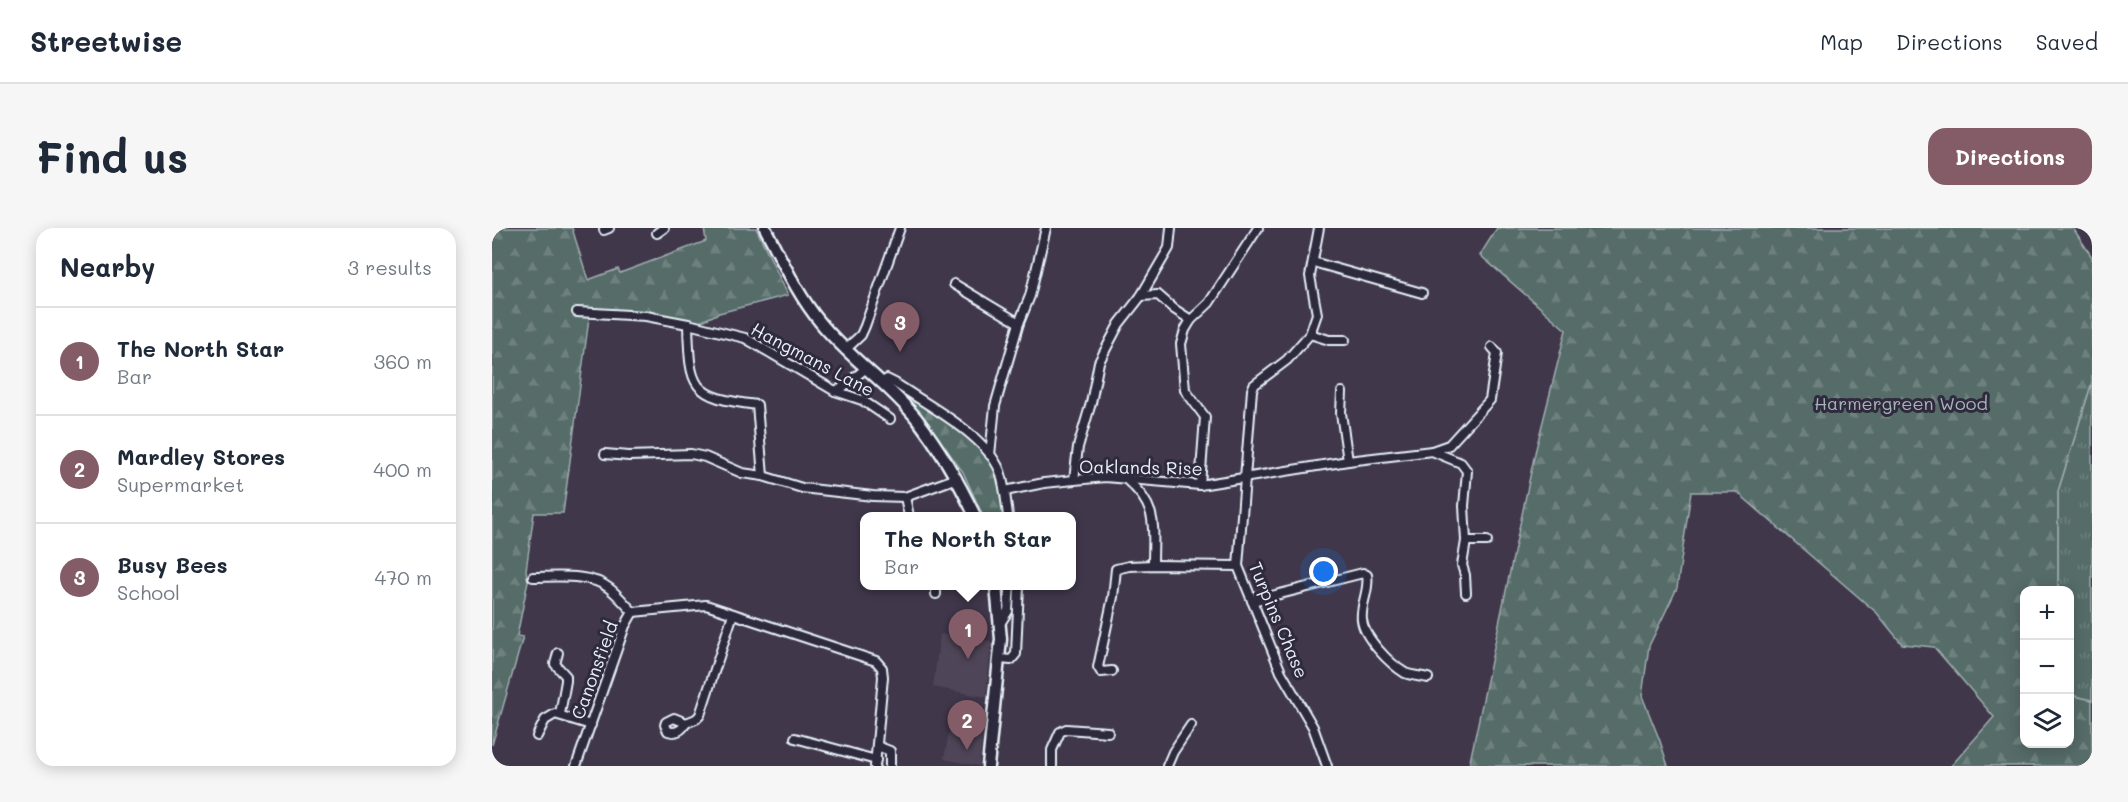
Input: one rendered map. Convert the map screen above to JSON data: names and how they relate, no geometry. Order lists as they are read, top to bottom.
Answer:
{
  "streets": {
    "street": [
      "Hangmans Lane",
      "Oaklands Rise",
      "Turpins Chase",
      "Canonsfield"
    ]
  },
  "crossings": [
    ["Oaklands Rise", "Turpins Chase"]
  ],
  "parks": ["Harmergreen Wood"],
  "page": {
    "header": "Streetwise",
    "nav": ["Map", "Directions", "Saved"],
    "buttons": "Directions",
    "title": "Find us",
    "heading": ["Nearby", "3 results"],
    "pins": ["3", "1", "2"],
    "list": [
      {
        "mark": "1",
        "name": "The North Star",
        "note": "Bar",
        "value": "360 m"
      },
      {
        "mark": "2",
        "name": "Mardley Stores",
        "note": "Supermarket",
        "value": "400 m"
      },
      {
        "mark": "3",
        "name": "Busy Bees",
        "note": "School",
        "value": "470 m"
      }
    ],
    "popup": ["The North Star", "Bar"],
    "map_buttons": ["+", "−"]
  }
}
